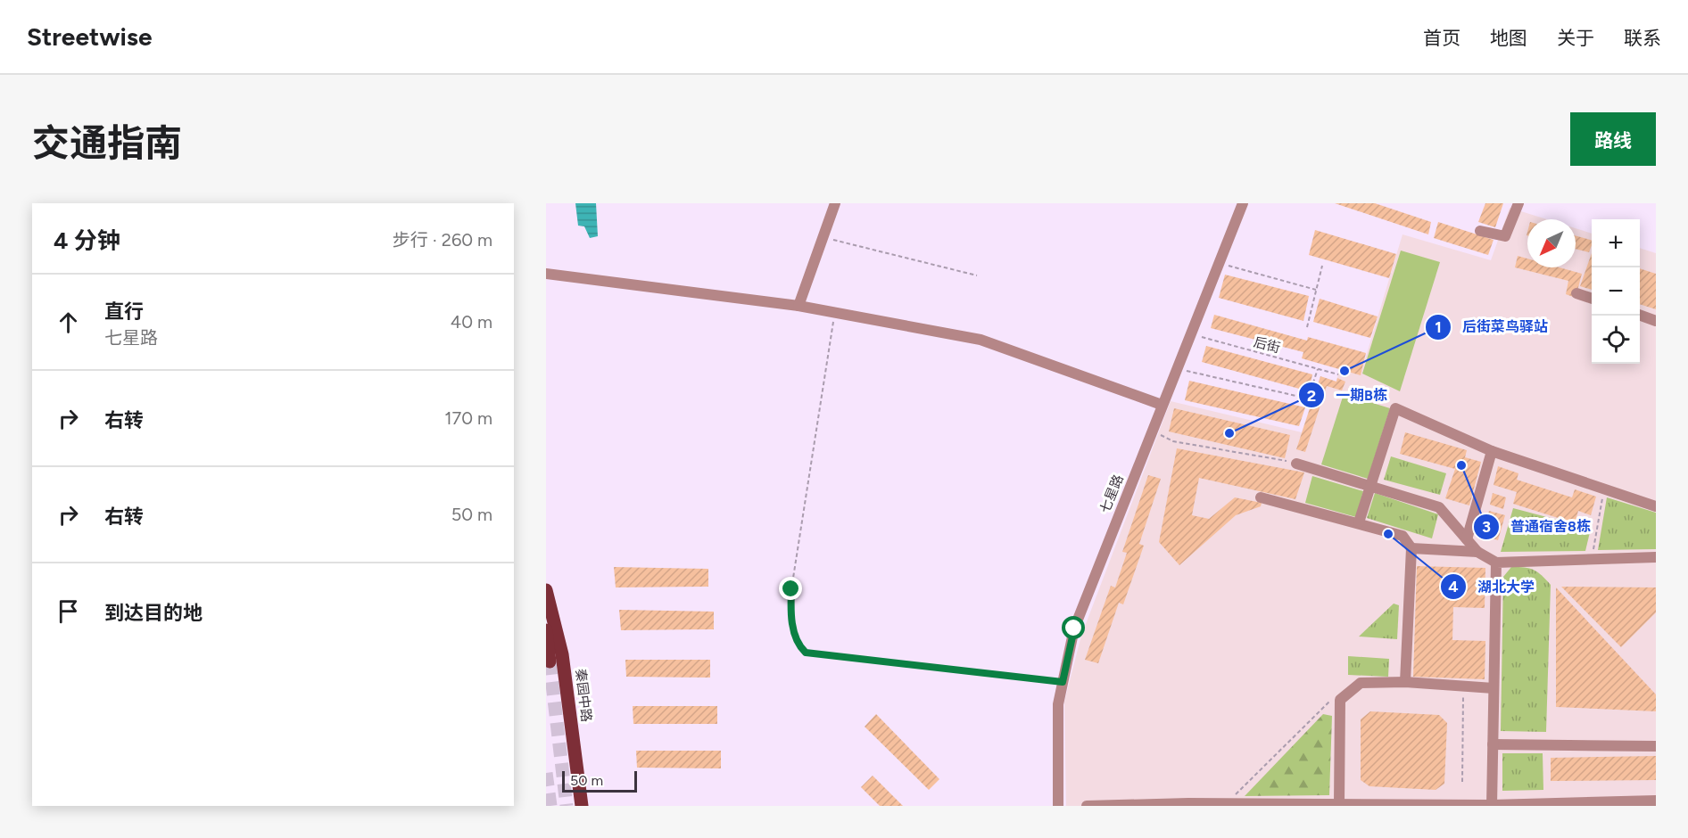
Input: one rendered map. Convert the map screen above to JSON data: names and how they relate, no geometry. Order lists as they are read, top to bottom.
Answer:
{
  "streets": {
    "main road": ["秦园中路"],
    "street": ["七星路"],
    "path": ["后街"]
  },
  "crossings": [
    ["后街", "七星路"]
  ],
  "places": [
    "后街菜鸟驿站",
    "一期B栋",
    "普通宿舍8栋",
    "湖北大学"
  ],
  "scale_bar": "50 m",
  "north": "bottom left",
  "page": {
    "header": "Streetwise",
    "nav": [
      "首页",
      "地图",
      "关于",
      "联系"
    ],
    "title": "交通指南",
    "buttons": "路线",
    "heading": ["4 分钟", "步行 · 260 m"],
    "map_buttons": ["+", "−"],
    "list": [
      ["直行", "七星路", "40 m"],
      ["右转", "170 m"],
      ["右转", "50 m"],
      "到达目的地"
    ],
    "scale": "50 m"
  }
}
